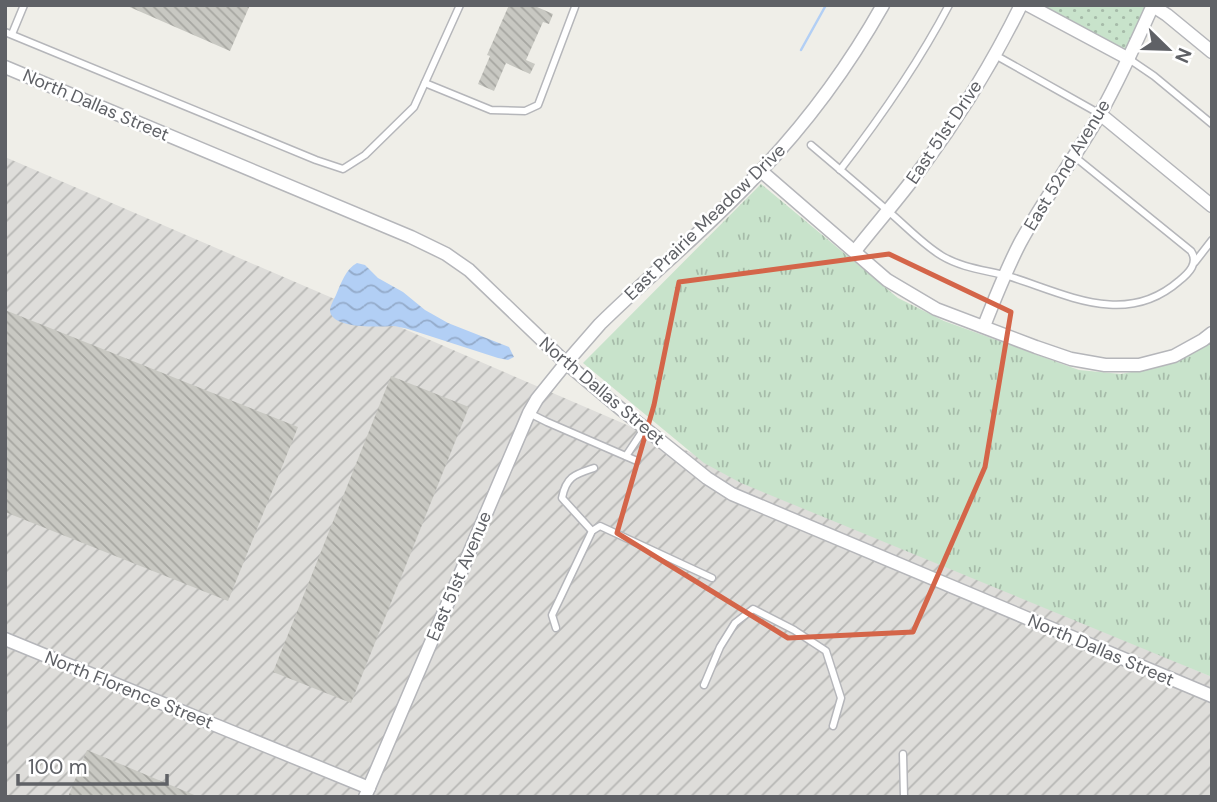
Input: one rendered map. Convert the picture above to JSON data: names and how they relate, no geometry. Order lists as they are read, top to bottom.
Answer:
{
  "streets": {
    "street": [
      "North Dallas Street",
      "East 51st Drive",
      "East 52nd Avenue",
      "East Prairie Meadow Drive",
      "East 51st Avenue",
      "North Florence Street"
    ]
  },
  "crossings": [
    ["North Dallas Street", "East Prairie Meadow Drive"],
    ["North Dallas Street", "East 51st Avenue"],
    ["East Prairie Meadow Drive", "East 51st Avenue"],
    ["East 51st Avenue", "North Florence Street"]
  ],
  "scale_bar": "100 m",
  "north": "bottom right"
}
